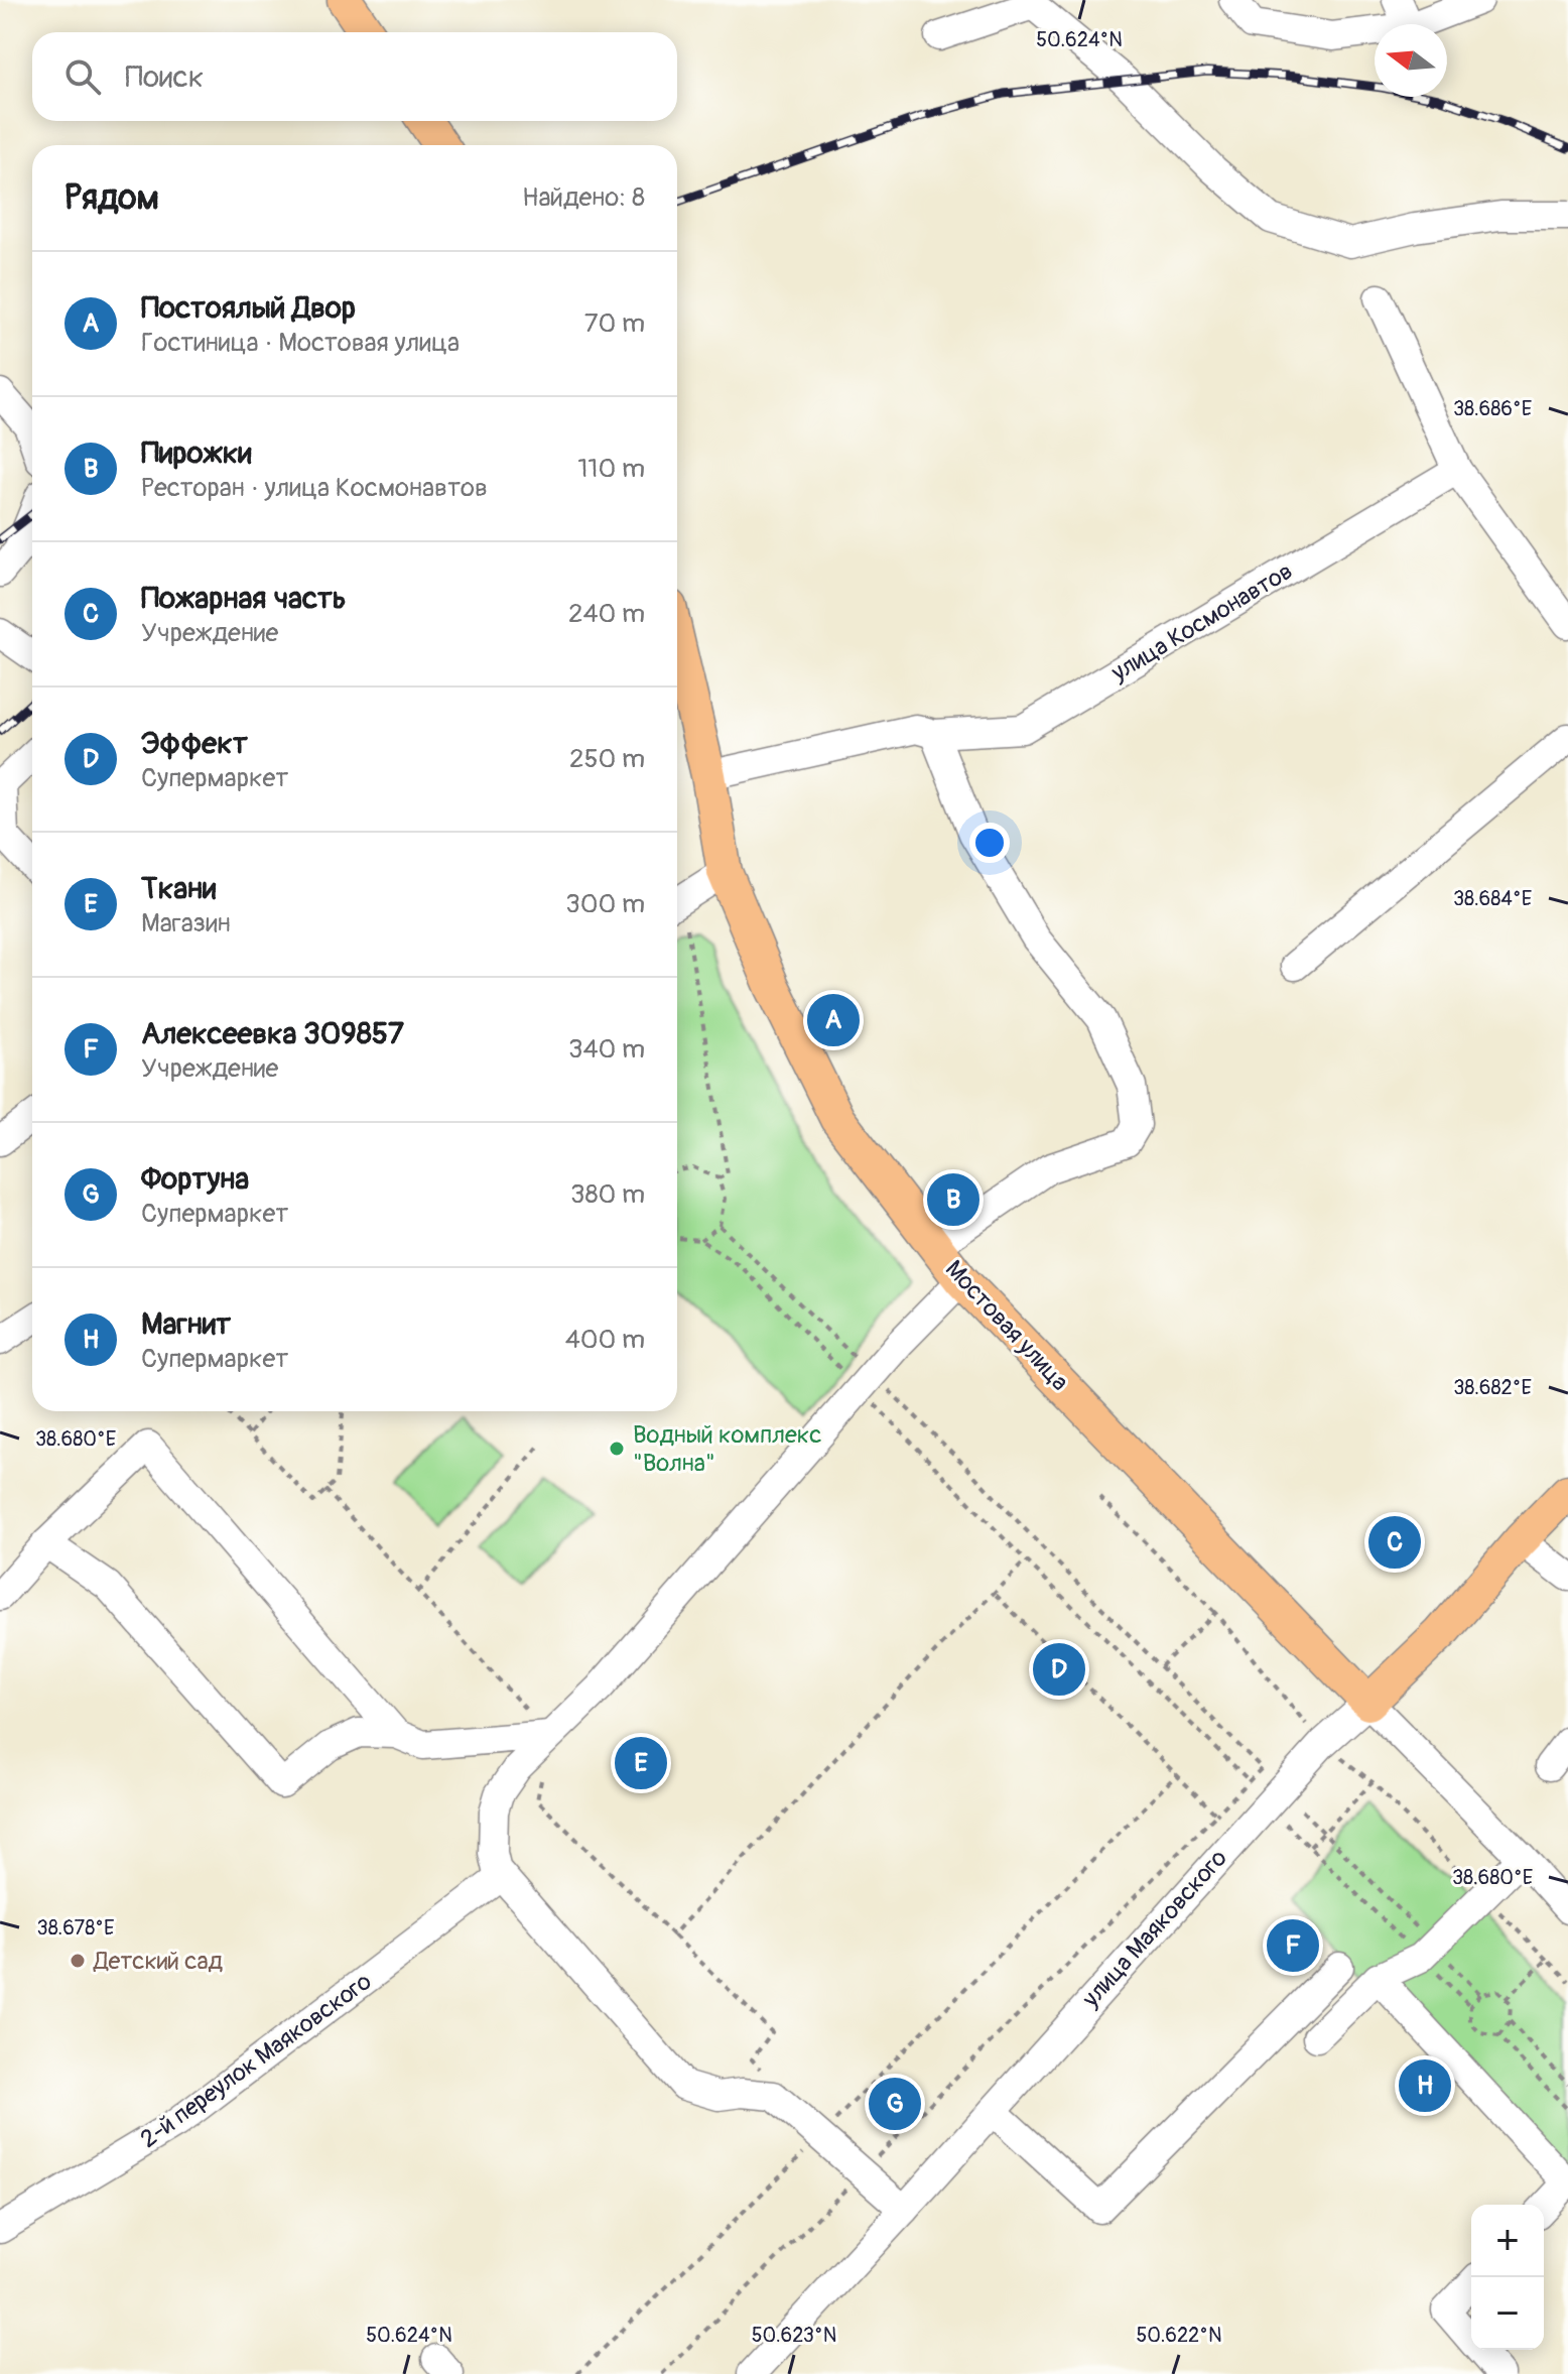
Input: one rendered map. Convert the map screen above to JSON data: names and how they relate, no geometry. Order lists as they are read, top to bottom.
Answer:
{
  "streets": {
    "main road": ["Мостовая улица", "улица Маяковского"],
    "street": ["улица Космонавтов", "2-й переулок Маяковского"]
  },
  "crossings": [
    ["улица Космонавтов", "Мостовая улица"],
    ["Мостовая улица", "улица Маяковского"]
  ],
  "places": ["Водный комплекс \"Волна\"", "Детский сад"],
  "north": "left",
  "page": {
    "search": "Поиск",
    "heading": ["Рядом", "Найдено: 8"],
    "list": [
      {
        "mark": "A",
        "name": "Постоялый Двор",
        "note": "Гостиница · Мостовая улица",
        "value": "70 m"
      },
      {
        "mark": "B",
        "name": "Пирожки",
        "note": "Ресторан · улица Космонавтов",
        "value": "110 m"
      },
      {
        "mark": "C",
        "name": "Пожарная часть",
        "note": "Учреждение",
        "value": "240 m"
      },
      {
        "mark": "D",
        "name": "Эффект",
        "note": "Супермаркет",
        "value": "250 m"
      },
      {
        "mark": "E",
        "name": "Ткани",
        "note": "Магазин",
        "value": "300 m"
      },
      {
        "mark": "F",
        "name": "Алексеевка 309857",
        "note": "Учреждение",
        "value": "340 m"
      },
      {
        "mark": "G",
        "name": "Фортуна",
        "note": "Супермаркет",
        "value": "380 m"
      },
      {
        "mark": "H",
        "name": "Магнит",
        "note": "Супермаркет",
        "value": "400 m"
      }
    ],
    "pins": [
      "A",
      "B",
      "C",
      "D",
      "E",
      "F",
      "H",
      "G"
    ],
    "map_buttons": ["+", "−"]
  },
  "coordinates": [
    "50.624°N",
    "38.686°E",
    "38.684°E",
    "38.682°E",
    "38.680°E",
    "38.678°E",
    "50.623°N",
    "50.622°N"
  ]
}
